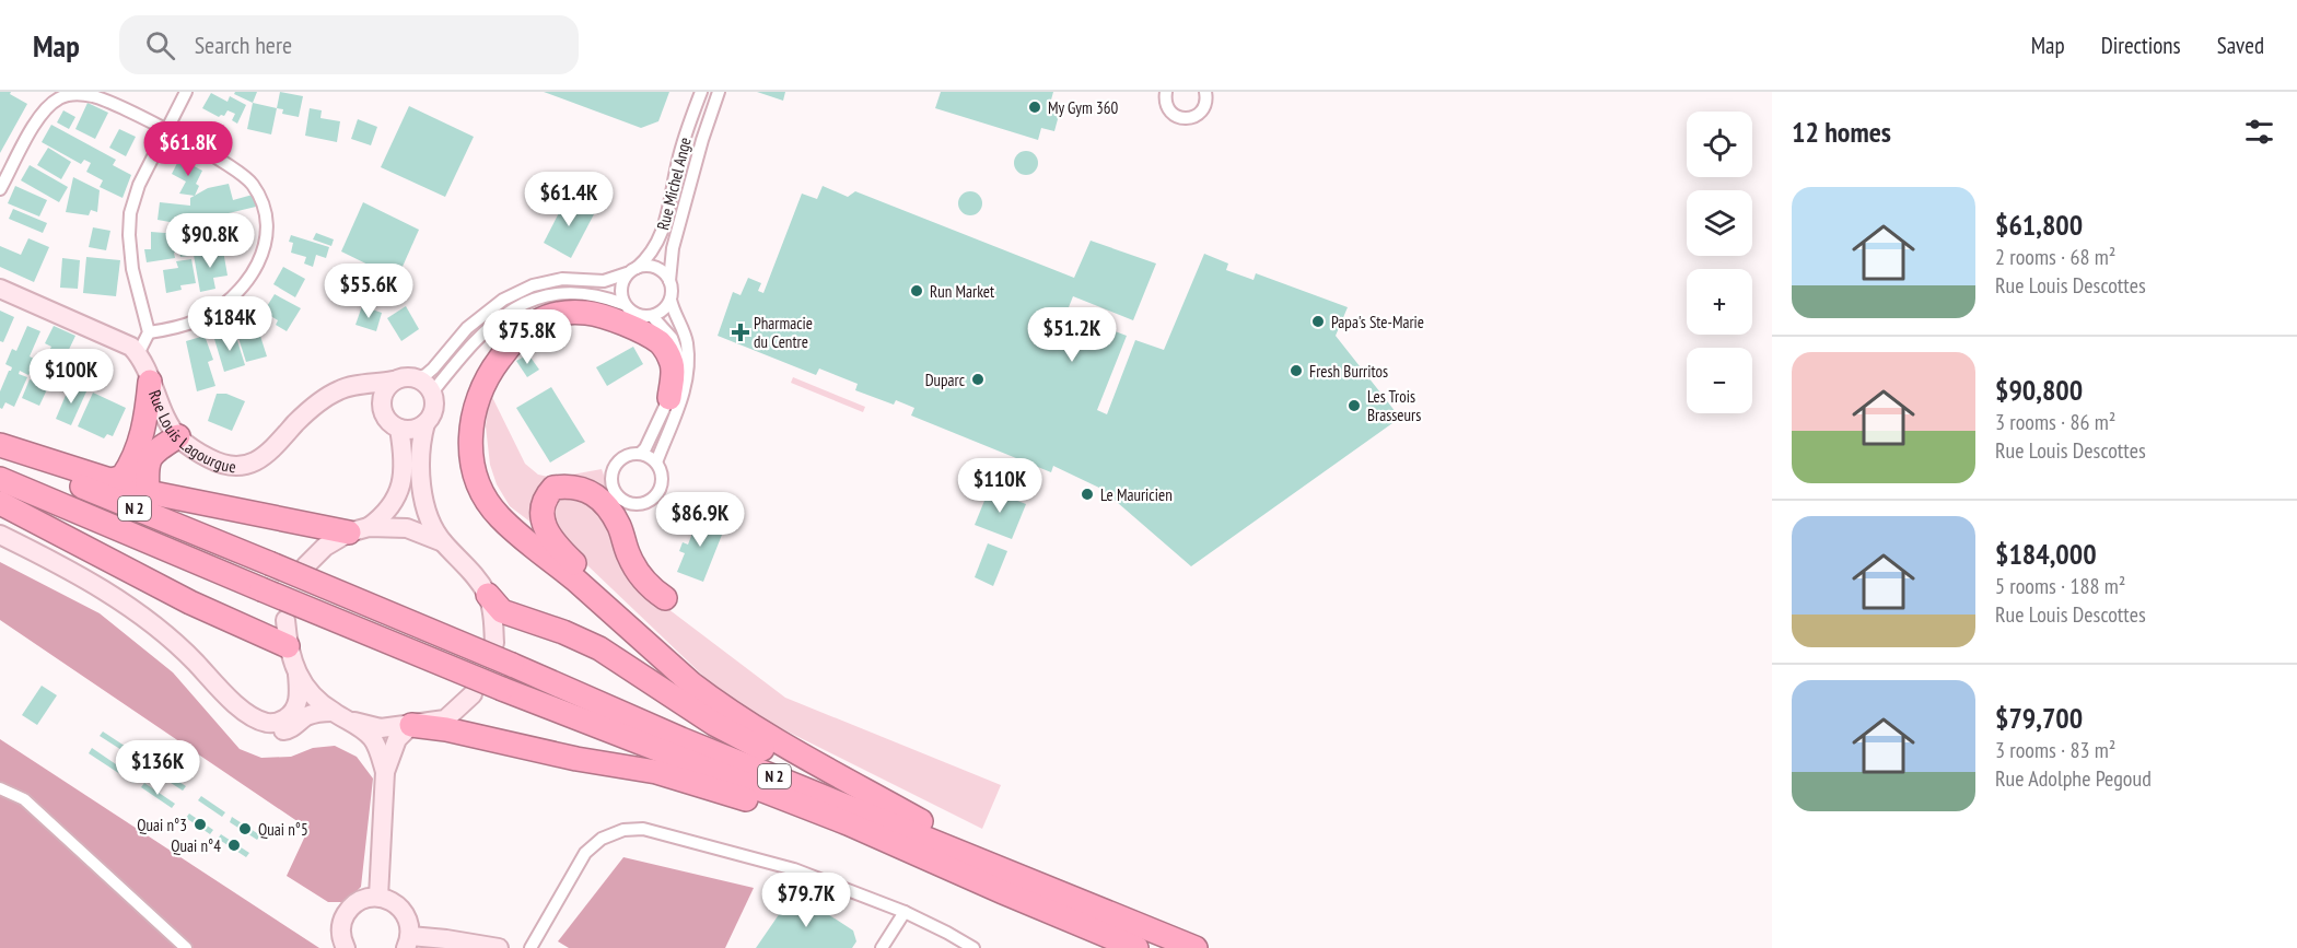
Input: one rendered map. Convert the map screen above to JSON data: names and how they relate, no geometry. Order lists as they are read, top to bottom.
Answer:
{
  "streets": {
    "highway": ["N 2"],
    "main road": ["Rue Louis Lagourgue"],
    "street": ["Rue Michel Ange"]
  },
  "places": {
    "other": [
      "My Gym 360",
      "Run Market",
      "Papa's Ste-Marie",
      "Fresh Burritos",
      "Duparc",
      "Les Trois Brasseurs",
      "Le Mauricien",
      "Quai n°3",
      "Quai n°5",
      "Quai n°4"
    ],
    "health": ["Pharmacie du Centre"]
  },
  "page": {
    "header": "Map",
    "search": "Search here",
    "nav": ["Map", "Directions", "Saved"],
    "heading": "12 homes",
    "map_buttons": ["+", "−"],
    "price": [
      "$61.8K",
      "$61.4K",
      "$90.8K",
      "$55.6K",
      "$184K",
      "$51.2K",
      "$75.8K",
      "$100K",
      "$110K",
      "$86.9K",
      "$136K",
      "$79.7K"
    ],
    "list": [
      {
        "name": "$61,800",
        "note": "2 rooms · 68 m² · Rue Louis Descottes"
      },
      {
        "name": "$90,800",
        "note": "3 rooms · 86 m² · Rue Louis Descottes"
      },
      {
        "name": "$184,000",
        "note": "5 rooms · 188 m² · Rue Louis Descottes"
      },
      {
        "name": "$79,700",
        "note": "3 rooms · 83 m² · Rue Adolphe Pegoud"
      }
    ]
  }
}
